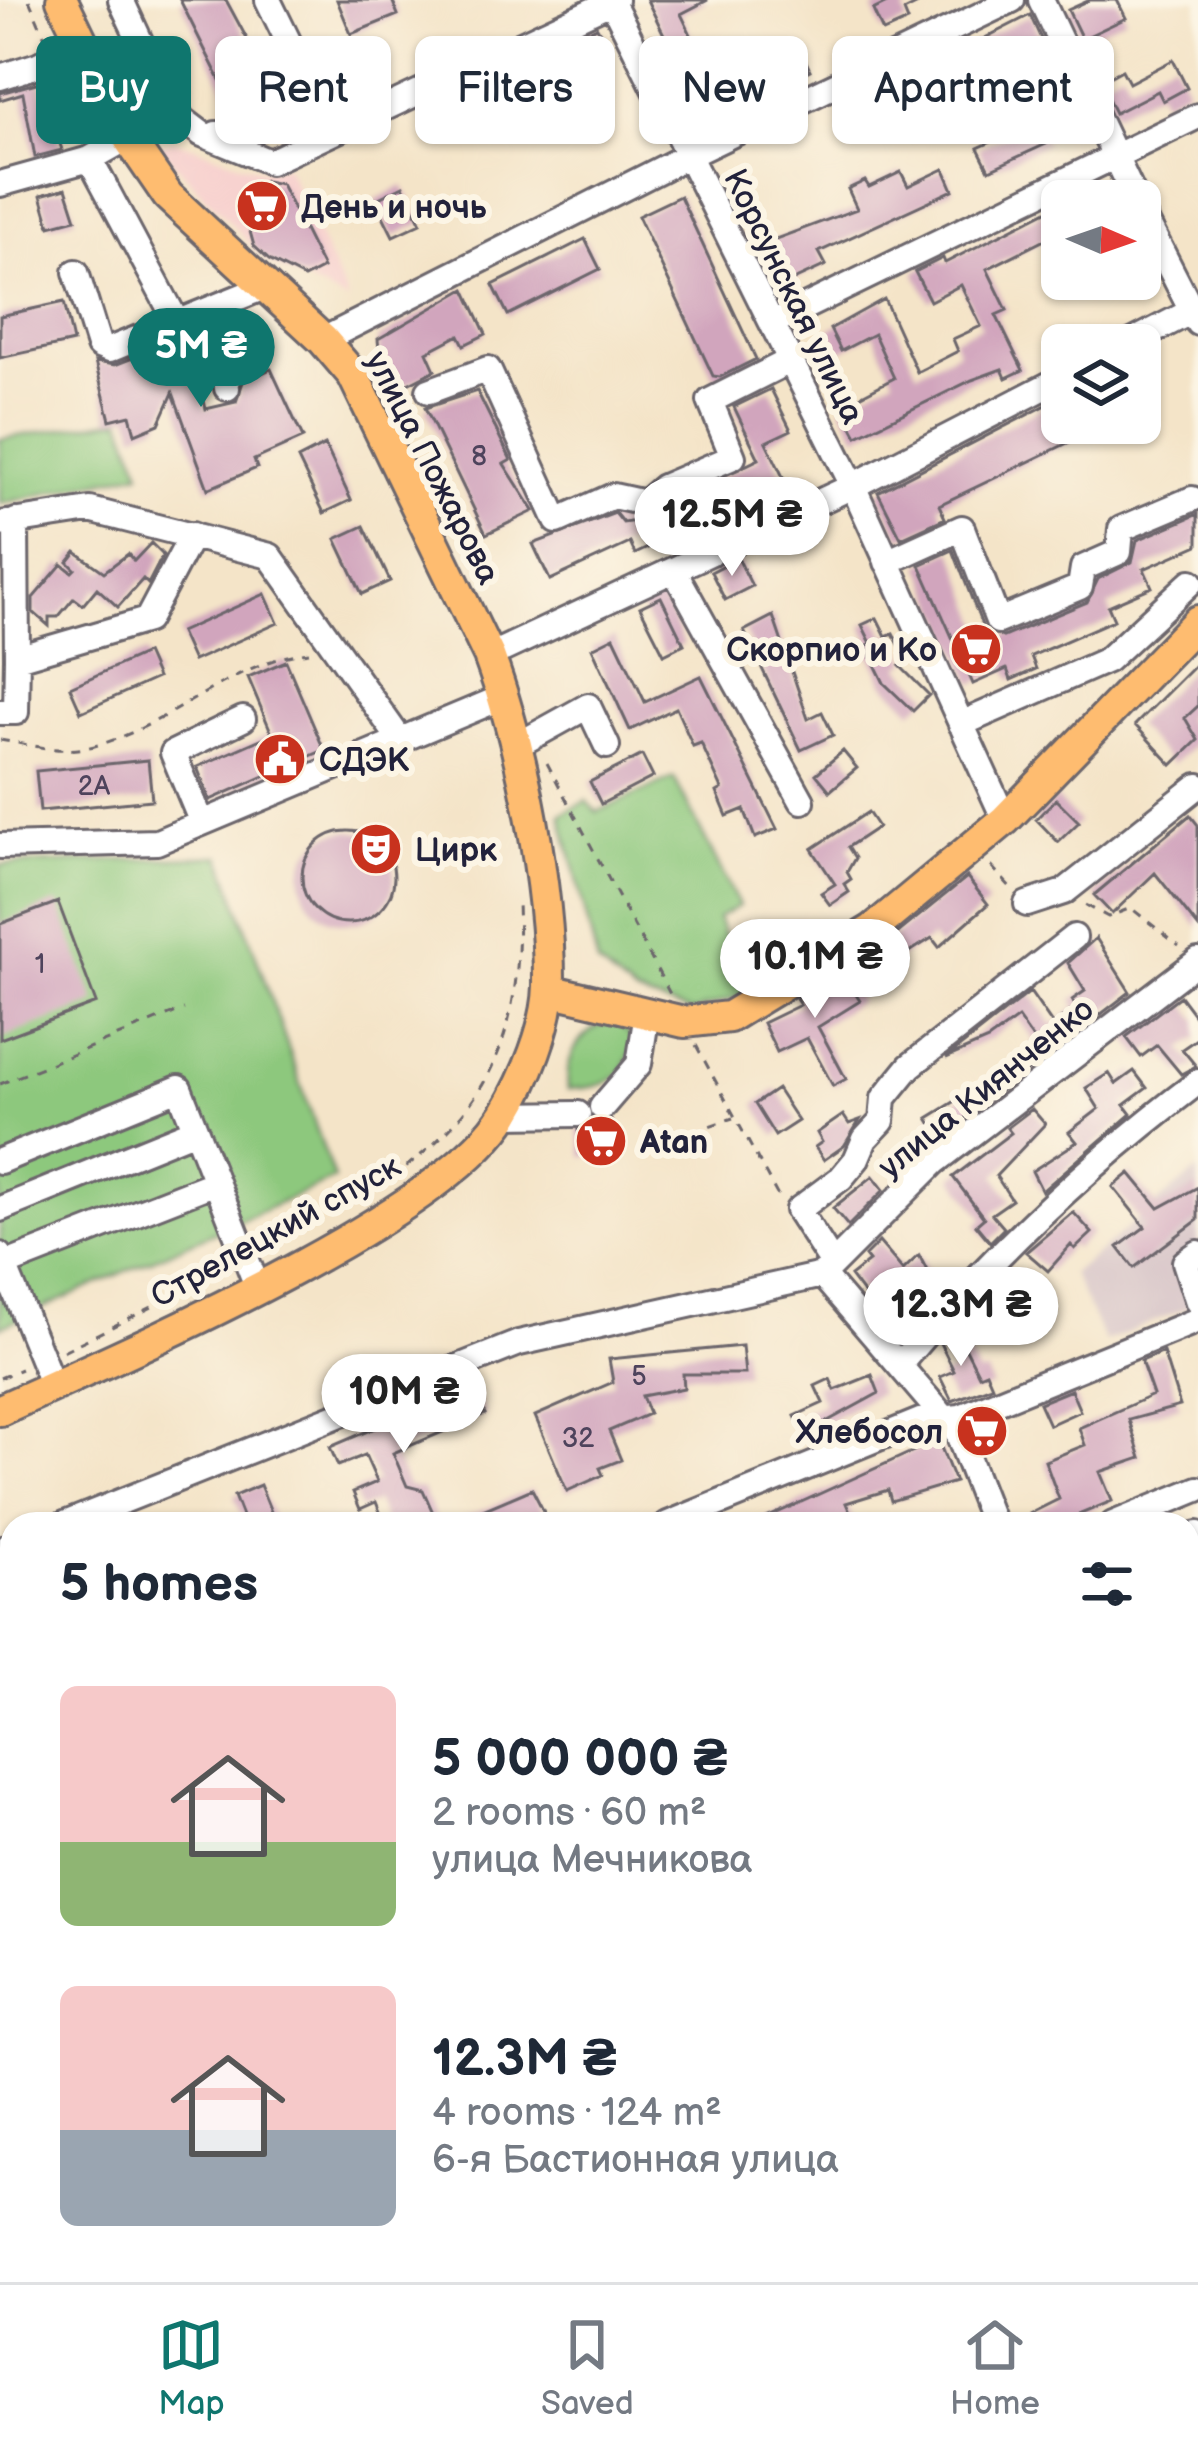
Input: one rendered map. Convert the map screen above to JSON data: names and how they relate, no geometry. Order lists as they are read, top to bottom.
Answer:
{
  "streets": {
    "main road": ["улица Пожарова", "Стрелецкий спуск"],
    "street": ["Корсунская улица", "улица Киянченко"]
  },
  "crossings": [
    ["улица Пожарова", "Стрелецкий спуск"]
  ],
  "places": {
    "supermarket": [
      "День и ночь",
      "Скорпио и Ко",
      "Atan",
      "Хлебосол"
    ],
    "public building": ["СДЭК"],
    "theatre": ["Цирк"]
  },
  "house_numbers": [
    "8",
    "2А",
    "1",
    "5",
    "32"
  ],
  "north": "right",
  "page": {
    "chip": [
      "Buy",
      "Rent",
      "Filters",
      "New",
      "Apartment"
    ],
    "price": [
      "5M ₴",
      "12.5M ₴",
      "10.1M ₴",
      "12.3M ₴",
      "10M ₴"
    ],
    "heading": "5 homes",
    "list": [
      {
        "name": "5 000 000 ₴",
        "note": "2 rooms · 60 m² · улица Мечникова"
      },
      {
        "name": "12.3M ₴",
        "note": "4 rooms · 124 m² · 6-я Бастионная улица"
      }
    ],
    "tabs": ["Map", "Saved", "Home"]
  }
}
